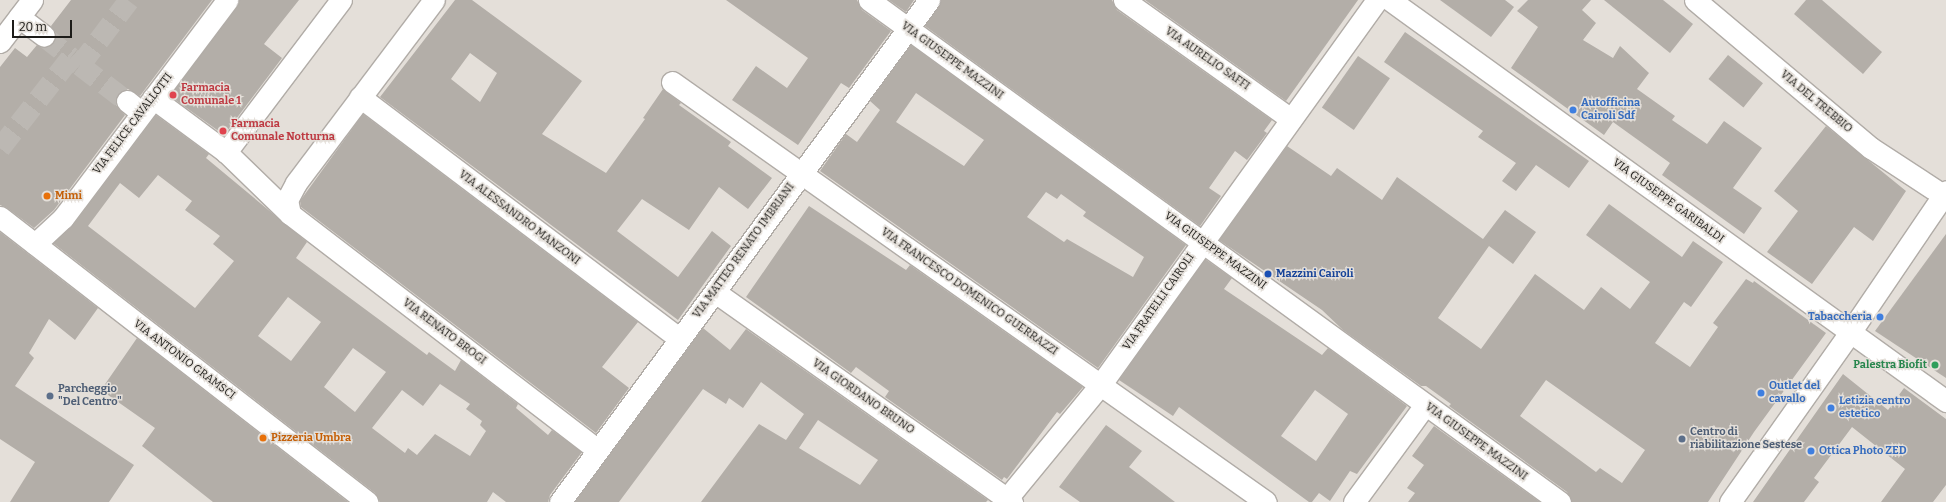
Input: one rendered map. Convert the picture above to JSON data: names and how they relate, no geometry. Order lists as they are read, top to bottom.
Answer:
{
  "streets": {
    "street": [
      "VIA AURELIO SAFFI",
      "VIA GIUSEPPE MAZZINI",
      "VIA DEL TREBBIO",
      "VIA FELICE CAVALLOTTI",
      "VIA GIUSEPPE GARIBALDI",
      "VIA ALESSANDRO MANZONI",
      "VIA MATTEO RENATO IMBRIANI",
      "VIA FRANCESCO DOMENICO GUERRAZZI",
      "VIA FRATELLI CAIROLI",
      "VIA RENATO BROGI",
      "VIA ANTONIO GRAMSCI",
      "VIA GIORDANO BRUNO"
    ]
  },
  "crossings": [
    ["VIA AURELIO SAFFI", "VIA FRATELLI CAIROLI"],
    ["VIA GIUSEPPE MAZZINI", "VIA MATTEO RENATO IMBRIANI"],
    ["VIA GIUSEPPE MAZZINI", "VIA FRATELLI CAIROLI"],
    ["VIA FELICE CAVALLOTTI", "VIA ANTONIO GRAMSCI"],
    ["VIA ALESSANDRO MANZONI", "VIA MATTEO RENATO IMBRIANI"],
    ["VIA MATTEO RENATO IMBRIANI", "VIA FRANCESCO DOMENICO GUERRAZZI"],
    ["VIA MATTEO RENATO IMBRIANI", "VIA RENATO BROGI"],
    ["VIA MATTEO RENATO IMBRIANI", "VIA GIORDANO BRUNO"],
    ["VIA FRANCESCO DOMENICO GUERRAZZI", "VIA FRATELLI CAIROLI"],
    ["VIA FRATELLI CAIROLI", "VIA GIORDANO BRUNO"]
  ],
  "places": [
    "Farmacia Comunale 1",
    "Autofficina Cairoli Sdf",
    "Farmacia Comunale Notturna",
    "Mimi",
    "Mazzini Cairoli",
    "Tabaccheria",
    "Palestra Biofit",
    "Outlet del cavallo",
    "Parcheggio \"Del Centro\"",
    "Letizia centro estetico",
    "Pizzeria Umbra",
    "Centro di riabilitazione Sestese",
    "Ottica Photo ZED"
  ],
  "scale_bar": "20 m"
}
